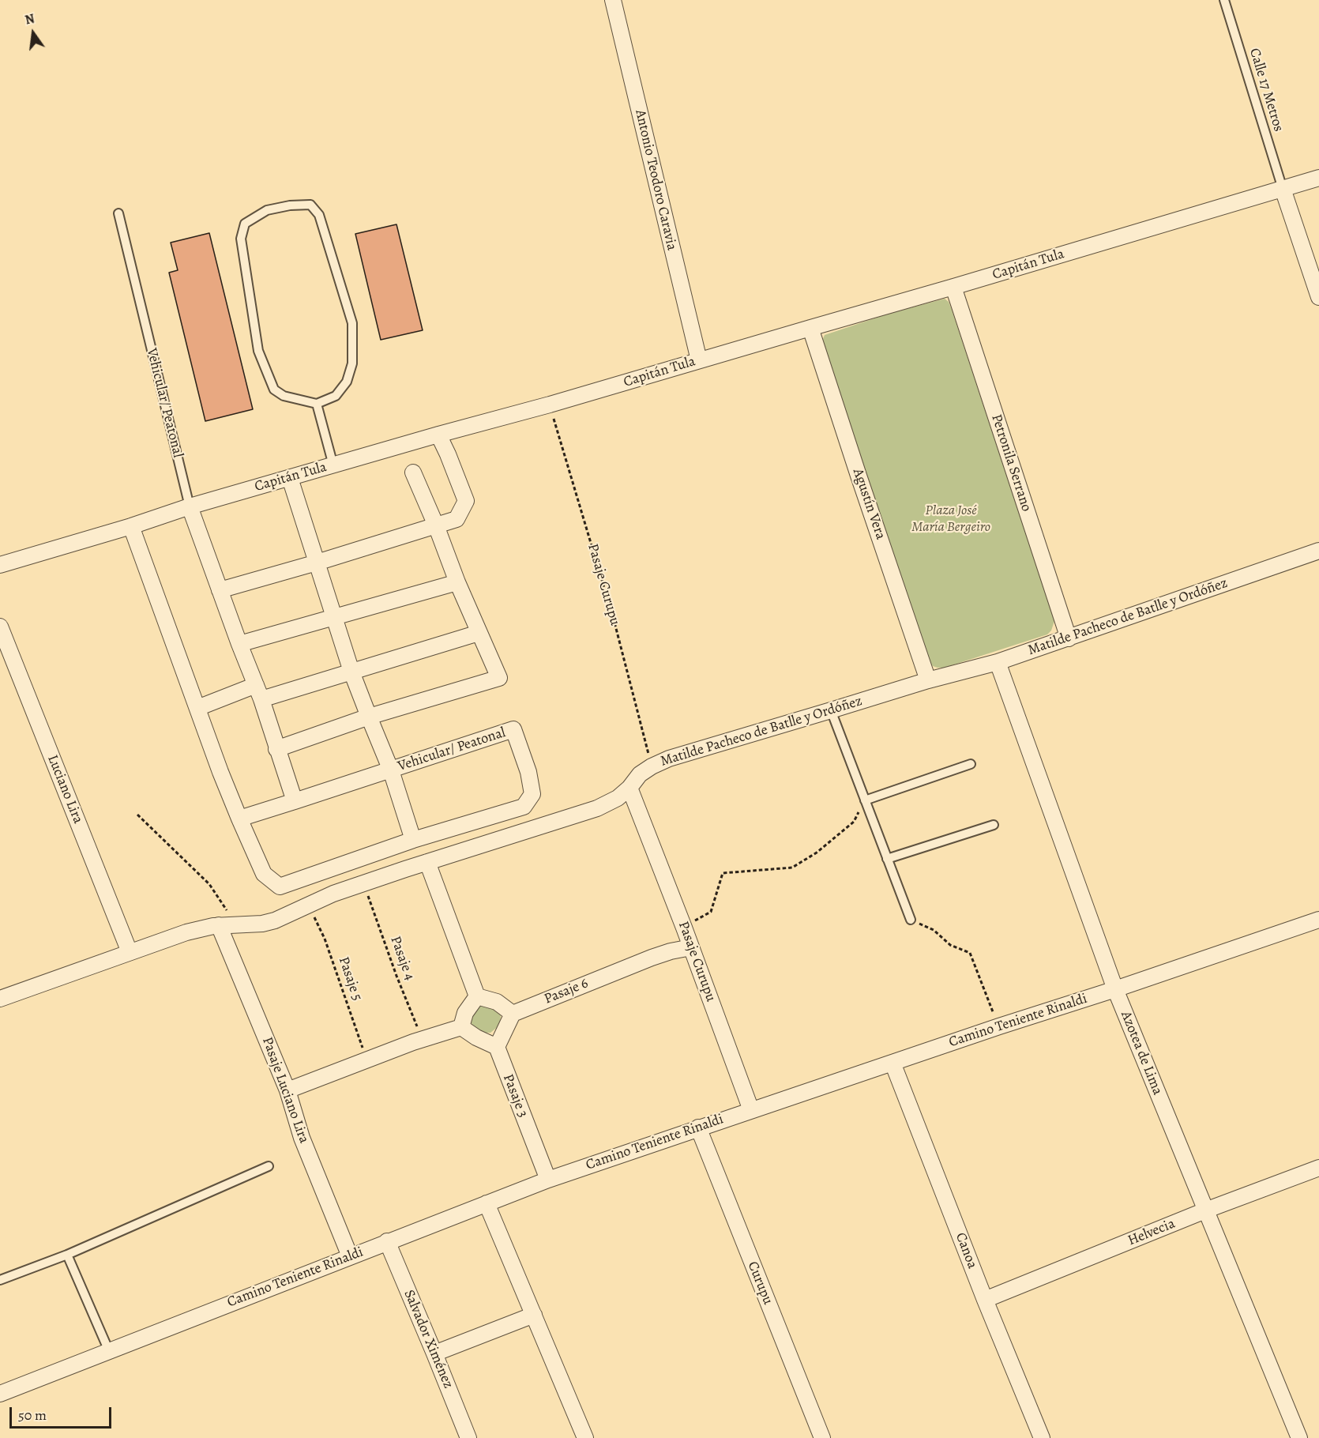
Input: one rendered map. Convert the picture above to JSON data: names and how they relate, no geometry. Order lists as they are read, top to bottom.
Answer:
{
  "streets": {
    "street": [
      "Antonio Teodoro Caravia",
      "Capitán Tula",
      "Vehicular/ Peatonal",
      "Petronila Serrano",
      "Agustín Vera",
      "Pasaje Curupu",
      "Matilde Pacheco de Batlle y Ordóñez",
      "Luciano Lira",
      "Pasaje 6",
      "Camino Teniente Rinaldi",
      "Azotea de Lima",
      "Pasaje Luciano Lira",
      "Pasaje 3",
      "Helvecia",
      "Canoa",
      "Curupu",
      "Salvador Ximénez"
    ],
    "lane": ["Calle 17 Metros"],
    "path": ["Pasaje 4", "Pasaje 5"]
  },
  "crossings": [
    ["Calle 17 Metros", "Capitán Tula"],
    ["Antonio Teodoro Caravia", "Capitán Tula"],
    ["Capitán Tula", "Vehicular/ Peatonal"],
    ["Capitán Tula", "Petronila Serrano"],
    ["Capitán Tula", "Agustín Vera"],
    ["Capitán Tula", "Pasaje Curupu"],
    ["Petronila Serrano", "Matilde Pacheco de Batlle y Ordóñez"],
    ["Agustín Vera", "Matilde Pacheco de Batlle y Ordóñez"],
    ["Pasaje Curupu", "Matilde Pacheco de Batlle y Ordóñez"],
    ["Pasaje Curupu", "Pasaje 6"],
    ["Pasaje Curupu", "Camino Teniente Rinaldi"],
    ["Matilde Pacheco de Batlle y Ordóñez", "Luciano Lira"],
    ["Matilde Pacheco de Batlle y Ordóñez", "Pasaje 4"],
    ["Matilde Pacheco de Batlle y Ordóñez", "Pasaje 5"],
    ["Matilde Pacheco de Batlle y Ordóñez", "Azotea de Lima"],
    ["Matilde Pacheco de Batlle y Ordóñez", "Pasaje Luciano Lira"],
    ["Camino Teniente Rinaldi", "Azotea de Lima"],
    ["Camino Teniente Rinaldi", "Pasaje Luciano Lira"],
    ["Camino Teniente Rinaldi", "Pasaje 3"],
    ["Camino Teniente Rinaldi", "Canoa"],
    ["Camino Teniente Rinaldi", "Curupu"],
    ["Camino Teniente Rinaldi", "Salvador Ximénez"],
    ["Azotea de Lima", "Helvecia"],
    ["Helvecia", "Canoa"]
  ],
  "parks": ["Plaza José María Bergeiro"],
  "scale_bar": "50 m",
  "north": "top"
}
